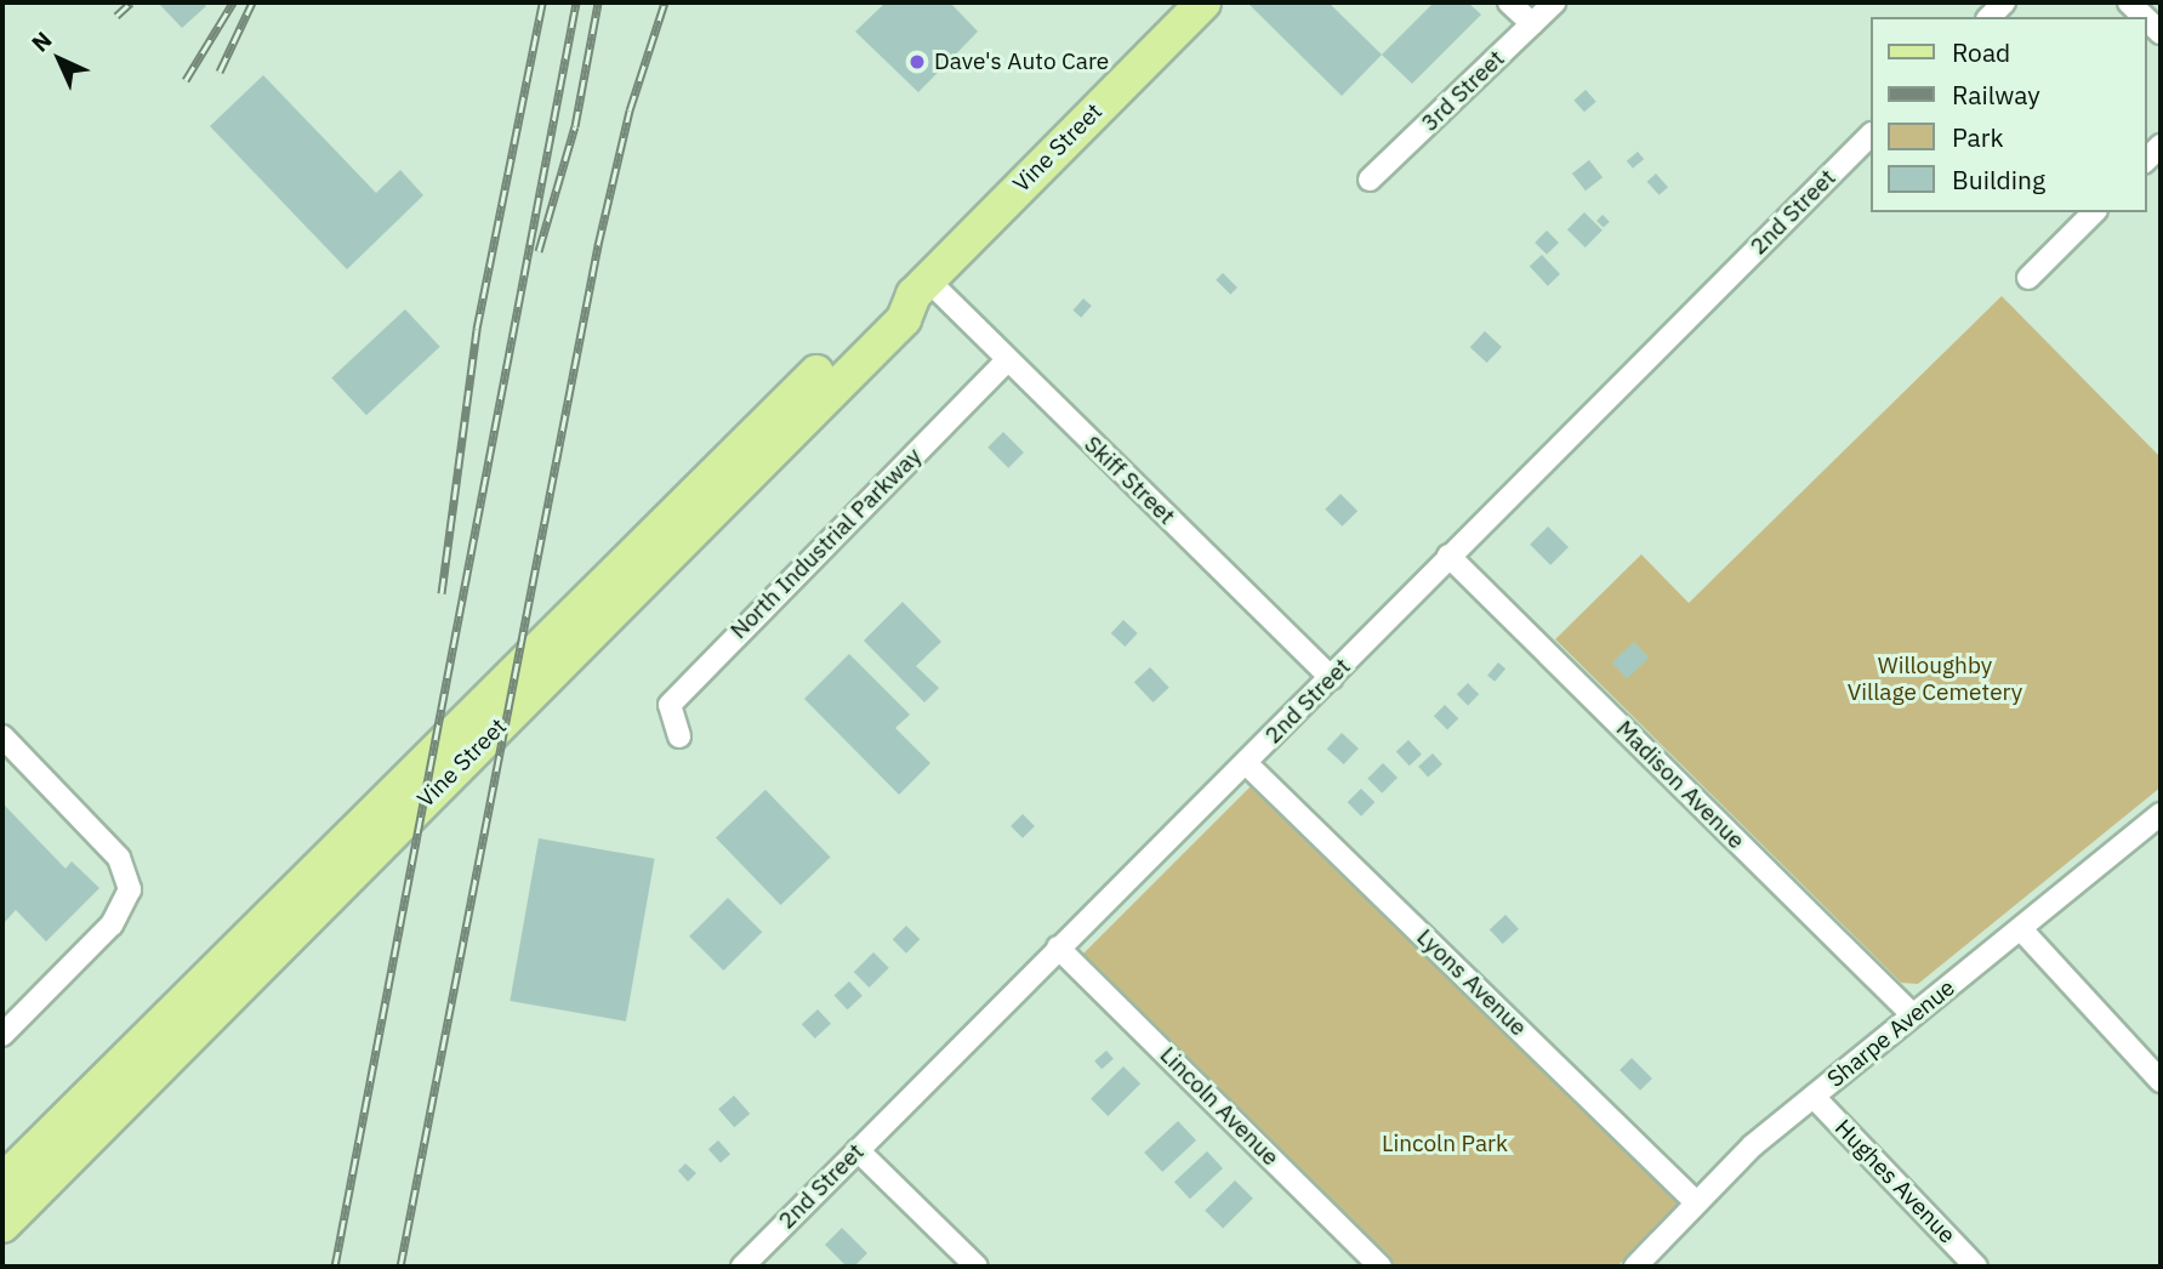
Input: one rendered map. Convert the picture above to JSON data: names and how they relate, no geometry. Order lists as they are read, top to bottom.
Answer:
{
  "streets": {
    "main road": ["Vine Street"],
    "street": [
      "3rd Street",
      "2nd Street",
      "Skiff Street",
      "North Industrial Parkway",
      "Madison Avenue",
      "Lyons Avenue",
      "Sharpe Avenue",
      "Lincoln Avenue",
      "Hughes Avenue"
    ]
  },
  "crossings": [
    ["Vine Street", "Skiff Street"],
    ["2nd Street", "Skiff Street"],
    ["2nd Street", "Madison Avenue"],
    ["2nd Street", "Lyons Avenue"],
    ["2nd Street", "Lincoln Avenue"],
    ["Skiff Street", "North Industrial Parkway"],
    ["Madison Avenue", "Sharpe Avenue"],
    ["Lyons Avenue", "Sharpe Avenue"],
    ["Sharpe Avenue", "Hughes Avenue"]
  ],
  "parks": ["Willoughby Village Cemetery", "Lincoln Park"],
  "places": ["Dave's Auto Care"],
  "legend": [
    "Road",
    "Railway",
    "Park",
    "Building"
  ],
  "north": "top left"
}
